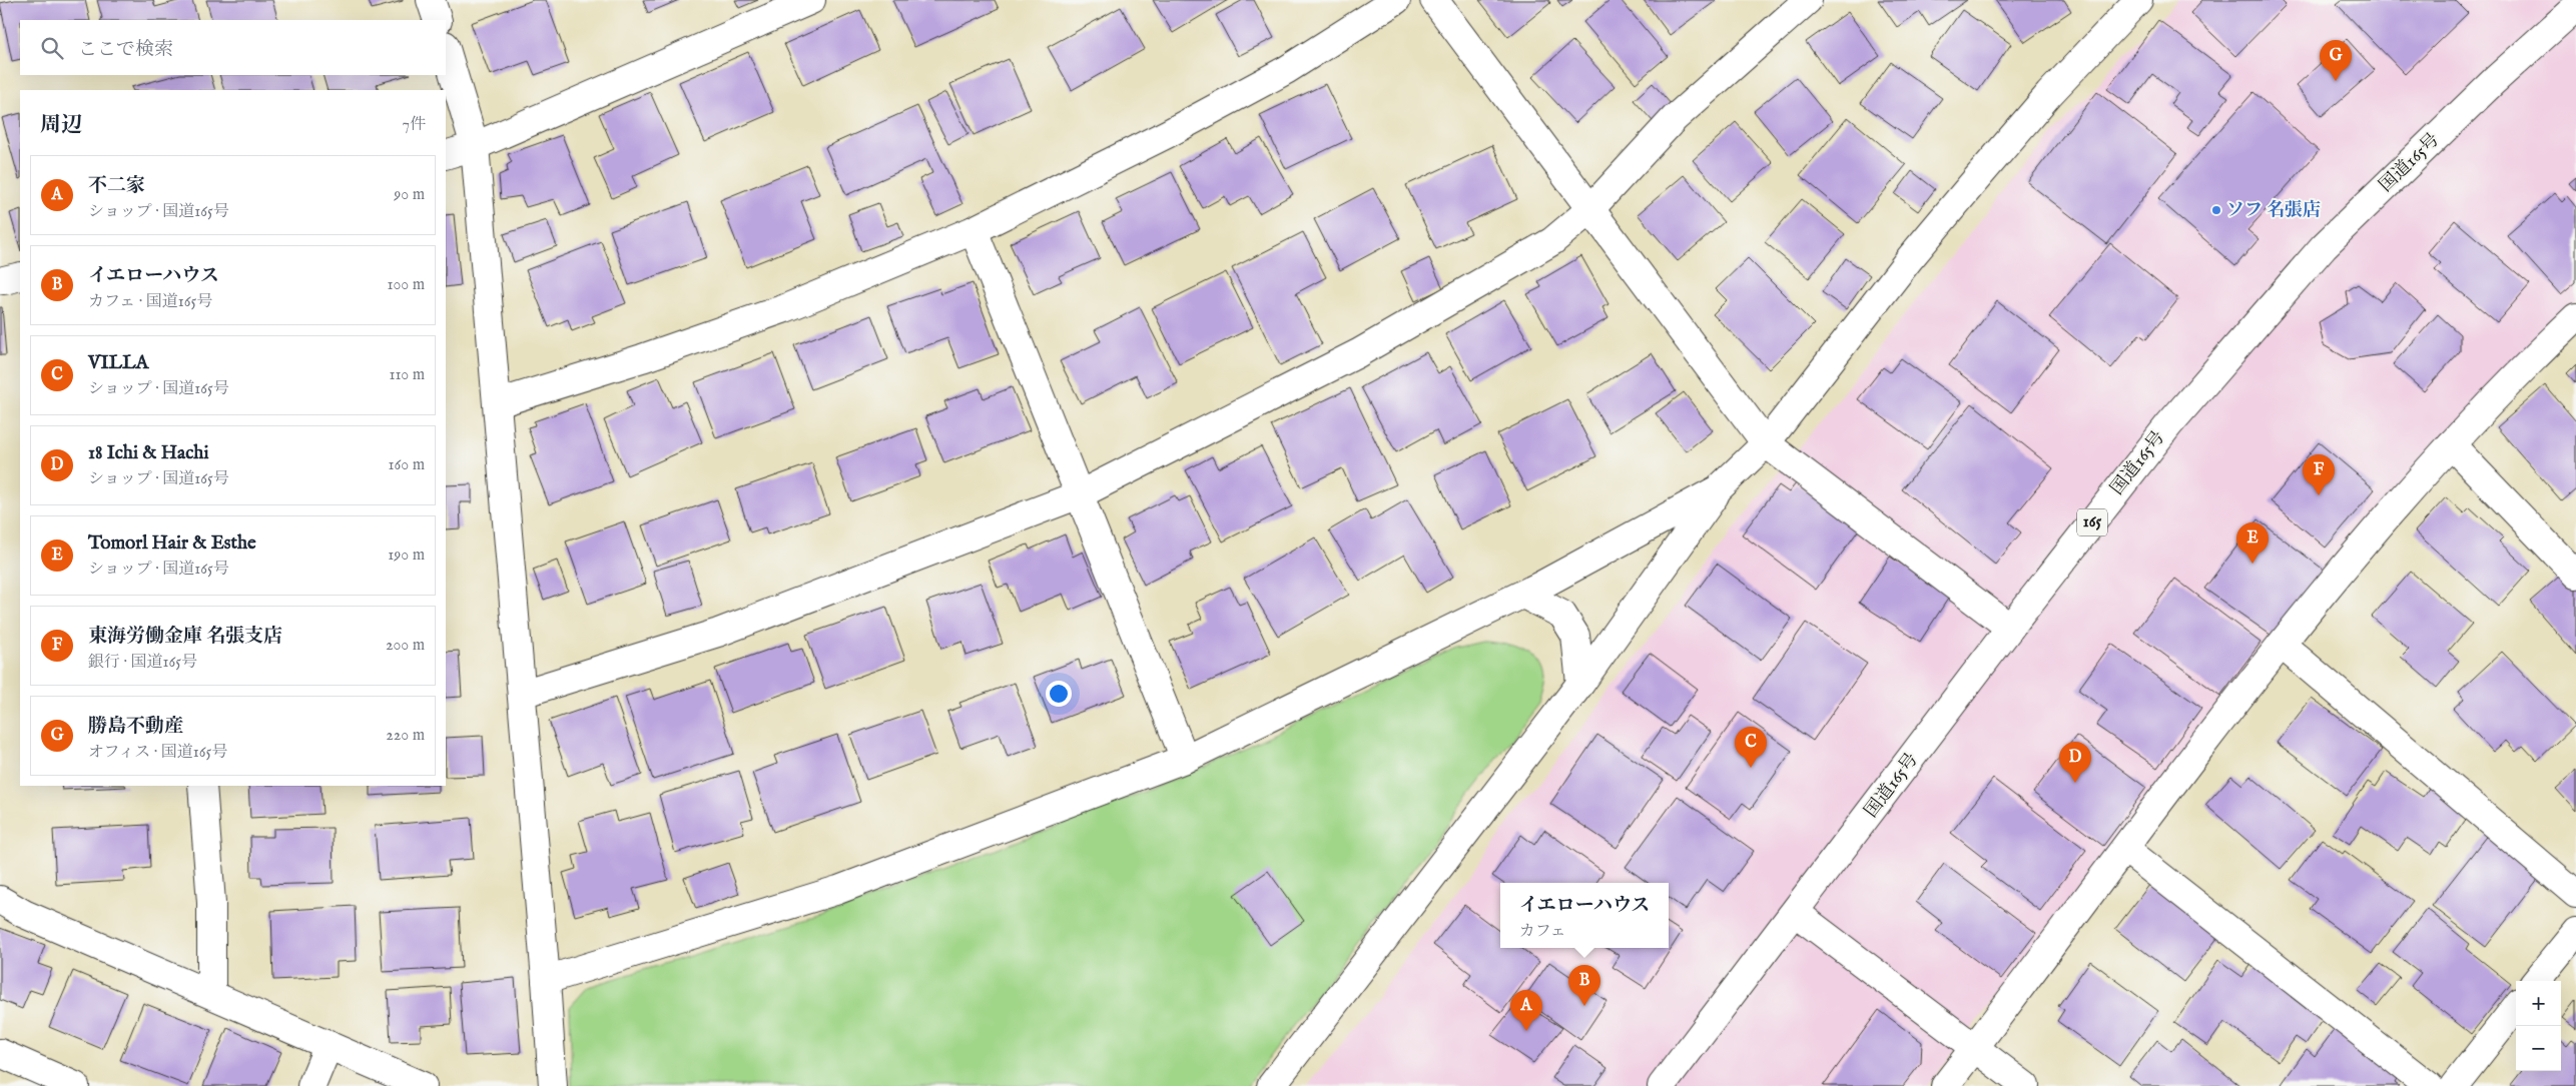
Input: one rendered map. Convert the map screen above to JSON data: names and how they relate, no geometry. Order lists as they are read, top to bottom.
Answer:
{
  "streets": {
    "main road": ["国道165号", "165"]
  },
  "places": ["ソフ 名張店"],
  "page": {
    "search": "ここで検索",
    "pins": [
      "G",
      "F",
      "E",
      "C",
      "D",
      "B",
      "A"
    ],
    "heading": ["周辺", "7件"],
    "list": [
      {
        "mark": "A",
        "name": "不二家",
        "note": "ショップ · 国道165号",
        "value": "90 m"
      },
      {
        "mark": "B",
        "name": "イエローハウス",
        "note": "カフェ · 国道165号",
        "value": "100 m"
      },
      {
        "mark": "C",
        "name": "VILLA",
        "note": "ショップ · 国道165号",
        "value": "110 m"
      },
      {
        "mark": "D",
        "name": "18 Ichi & Hachi",
        "note": "ショップ · 国道165号",
        "value": "160 m"
      },
      {
        "mark": "E",
        "name": "Tomorl Hair & Esthe",
        "note": "ショップ · 国道165号",
        "value": "190 m"
      },
      {
        "mark": "F",
        "name": "東海労働金庫 名張支店",
        "note": "銀行 · 国道165号",
        "value": "200 m"
      },
      {
        "mark": "G",
        "name": "勝島不動産",
        "note": "オフィス · 国道165号",
        "value": "220 m"
      }
    ],
    "popup": ["イエローハウス", "カフェ"],
    "map_buttons": ["+", "−"]
  }
}
